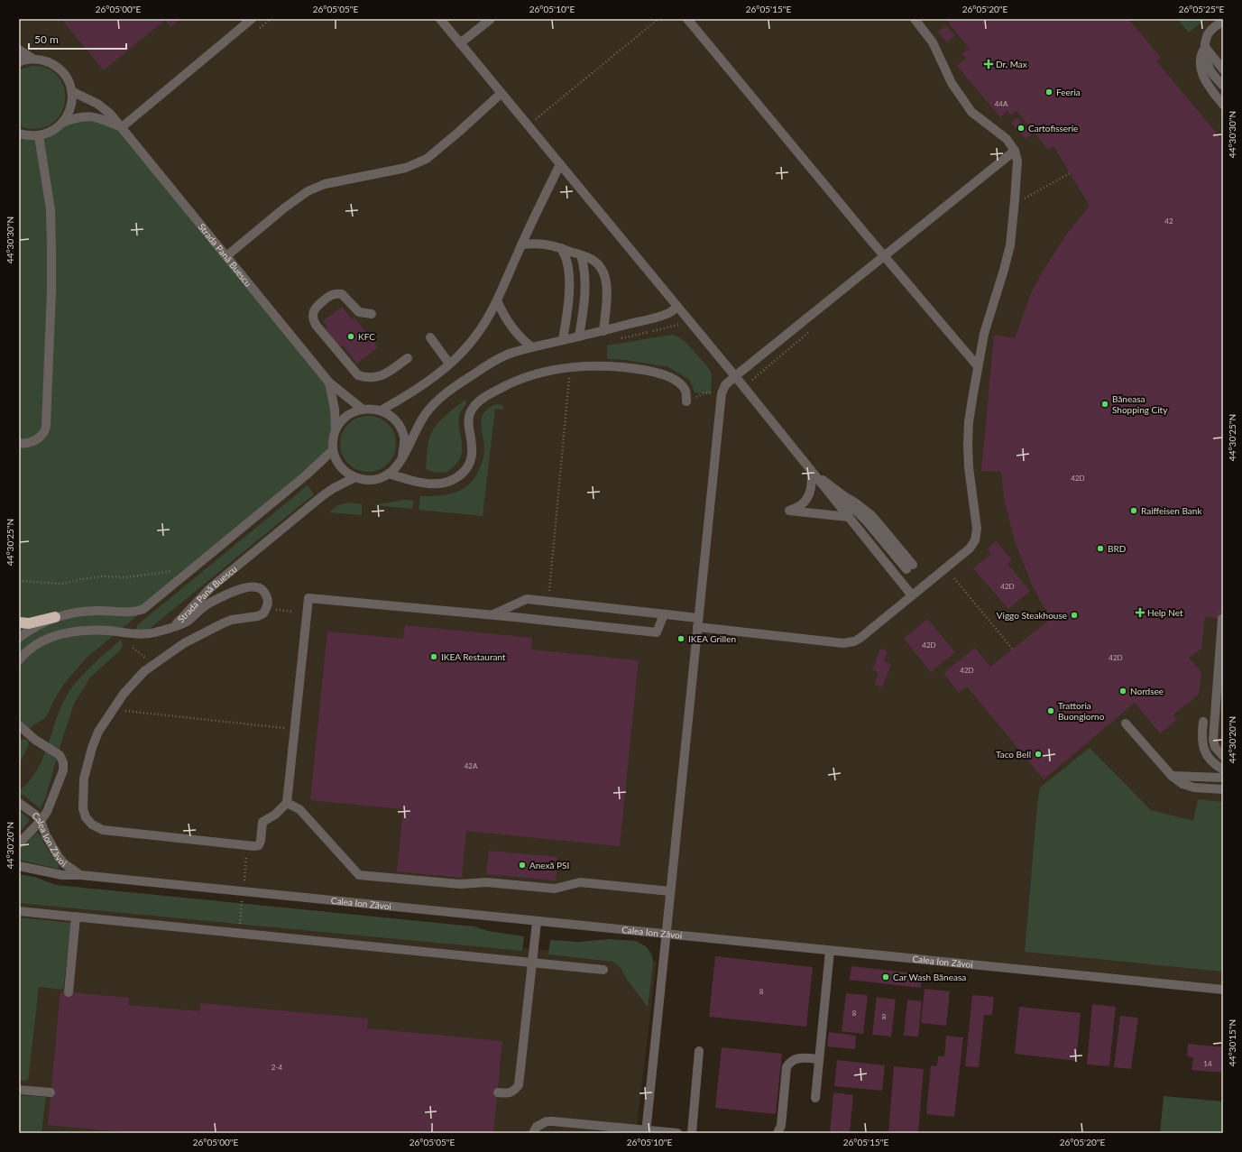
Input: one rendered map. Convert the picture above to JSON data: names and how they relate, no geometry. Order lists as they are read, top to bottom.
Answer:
{
  "streets": {
    "street": ["Strada Pană Buescu", "Calea Ion Zăvoi"]
  },
  "places": {
    "health": ["Dr. Max", "Help Net"],
    "other": [
      "Feeria",
      "Cartofisserie",
      "KFC",
      "Băneasa Shopping City",
      "Raiffeisen Bank",
      "BRD",
      "Viggo Steakhouse",
      "IKEA Grillen",
      "IKEA Restaurant",
      "Nordsee",
      "Trattoria Buongiorno",
      "Taco Bell",
      "Anexă PSI",
      "Car Wash Băneasa"
    ]
  },
  "house_numbers": [
    "44A",
    "42",
    "42D",
    "42D",
    "42D",
    "42D",
    "42D",
    "42A",
    "8",
    "8",
    "8",
    "14",
    "2-4"
  ],
  "scale_bar": "50 m",
  "coordinates": [
    "26°05'00\"E",
    "26°05'05\"E",
    "26°05'10\"E",
    "26°05'15\"E",
    "26°05'20\"E",
    "26°05'25\"E",
    "44°30'30\"N",
    "44°30'25\"N",
    "44°30'20\"N",
    "44°30'15\"N"
  ]
}
